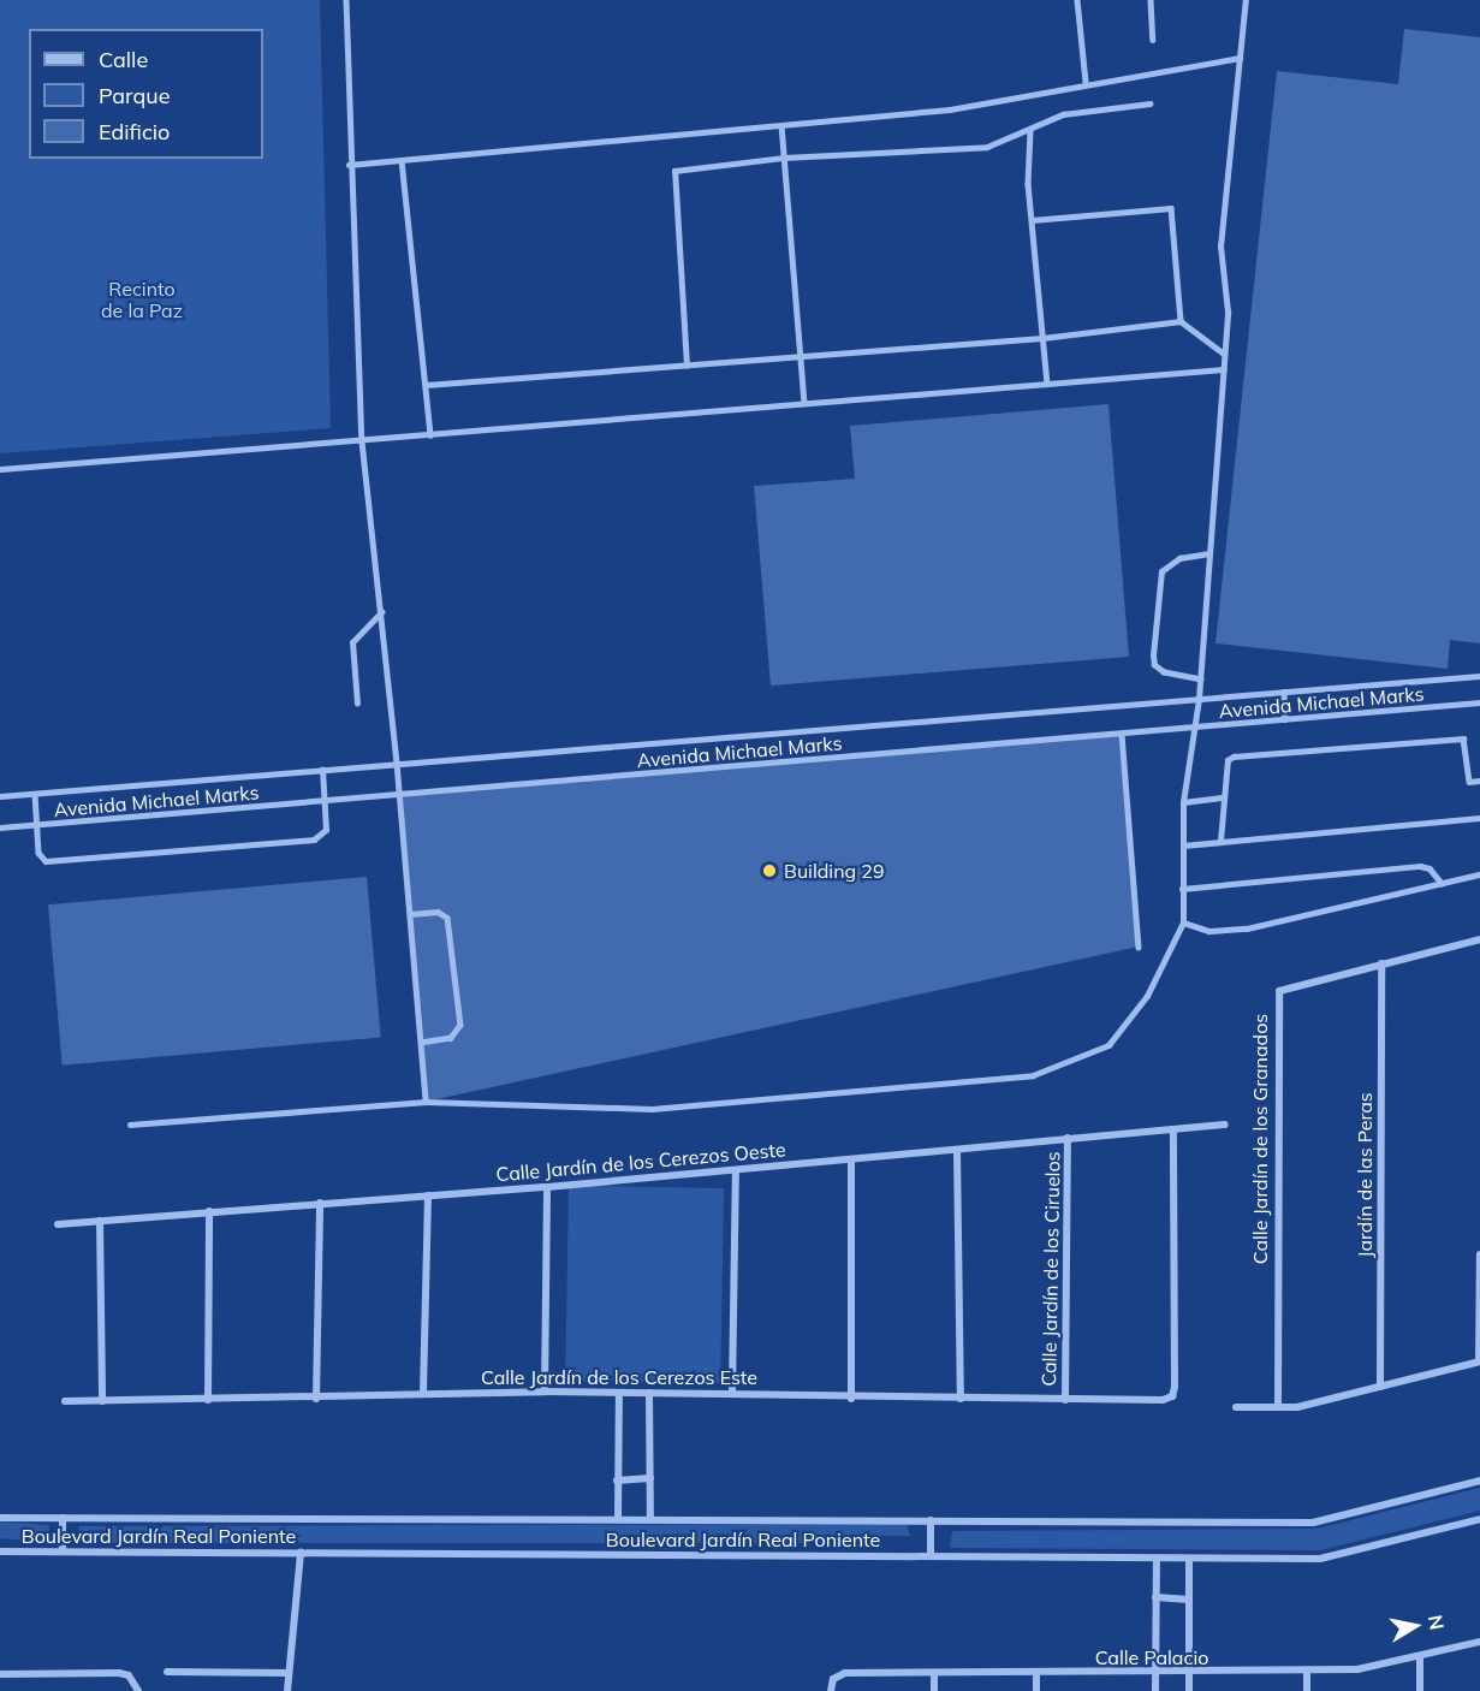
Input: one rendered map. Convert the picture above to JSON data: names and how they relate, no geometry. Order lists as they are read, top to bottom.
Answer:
{
  "streets": {
    "street": [
      "Calle Jardín de los Granados",
      "Calle Jardín de los Cerezos Oeste",
      "Jardín de las Peras",
      "Calle Jardín de los Ciruelos",
      "Calle Jardín de los Cerezos Este",
      "Boulevard Jardín Real Poniente",
      "Calle Palacio"
    ],
    "lane": ["Avenida Michael Marks"]
  },
  "crossings": [
    ["Calle Jardín de los Granados", "Jardín de las Peras"],
    ["Calle Jardín de los Cerezos Oeste", "Calle Jardín de los Ciruelos"],
    ["Calle Jardín de los Cerezos Oeste", "Calle Jardín de los Cerezos Este"],
    ["Calle Jardín de los Ciruelos", "Calle Jardín de los Cerezos Este"],
    ["Calle Jardín de los Cerezos Este", "Boulevard Jardín Real Poniente"]
  ],
  "parks": ["Recinto de la Paz"],
  "places": ["Building 29"],
  "legend": ["Calle", "Parque", "Edificio"],
  "north": "right"
}
